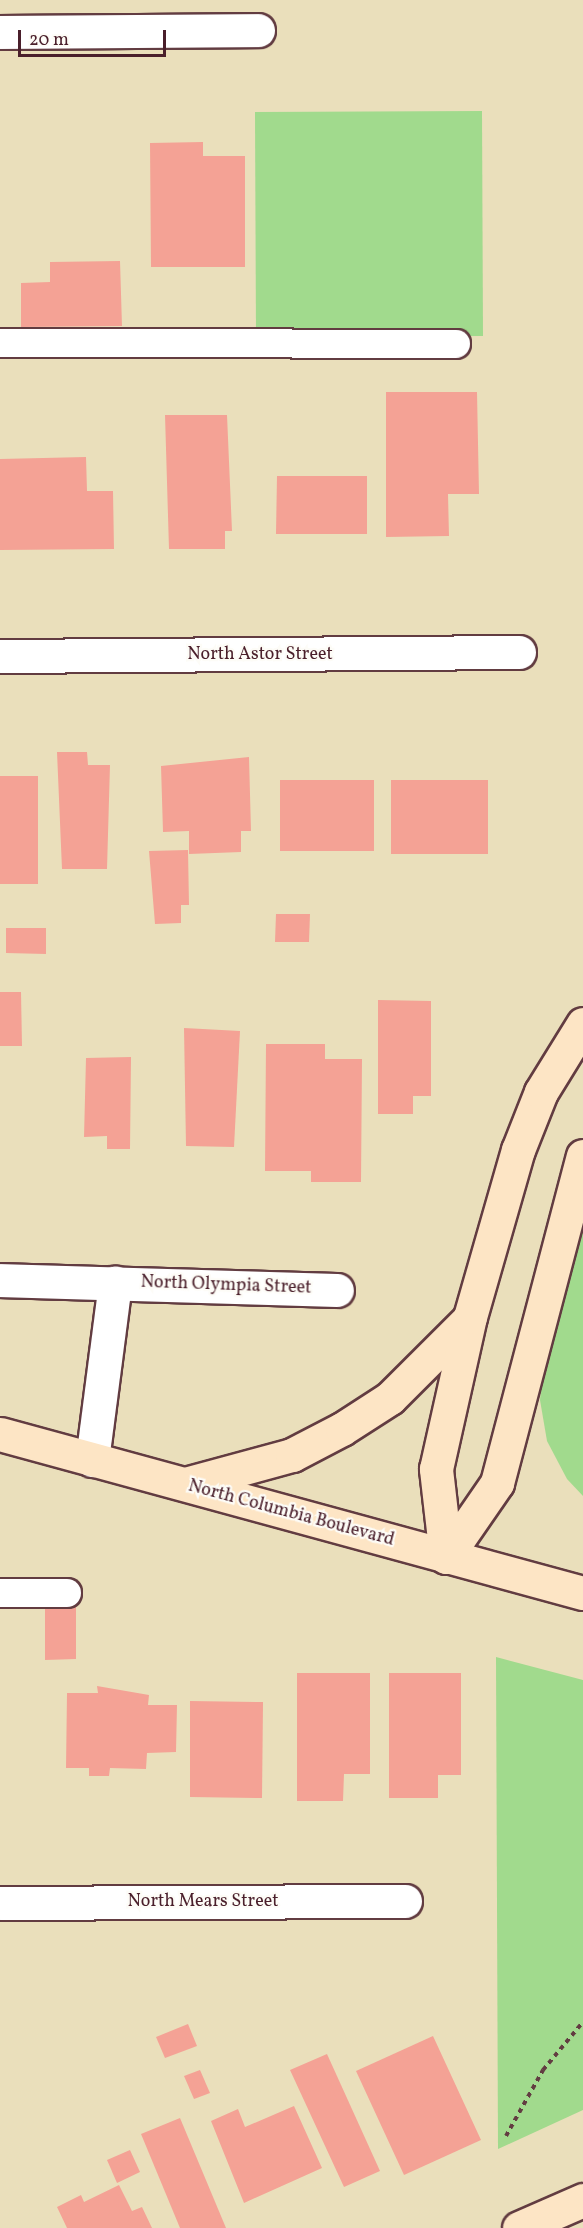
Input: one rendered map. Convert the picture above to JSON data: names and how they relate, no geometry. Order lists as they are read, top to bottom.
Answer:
{
  "streets": {
    "main road": ["North Columbia Boulevard"],
    "street": ["North Astor Street", "North Olympia Street", "North Mears Street"]
  },
  "crossings": [
    ["North Olympia Street", "North Columbia Boulevard"]
  ],
  "scale_bar": "20 m"
}
